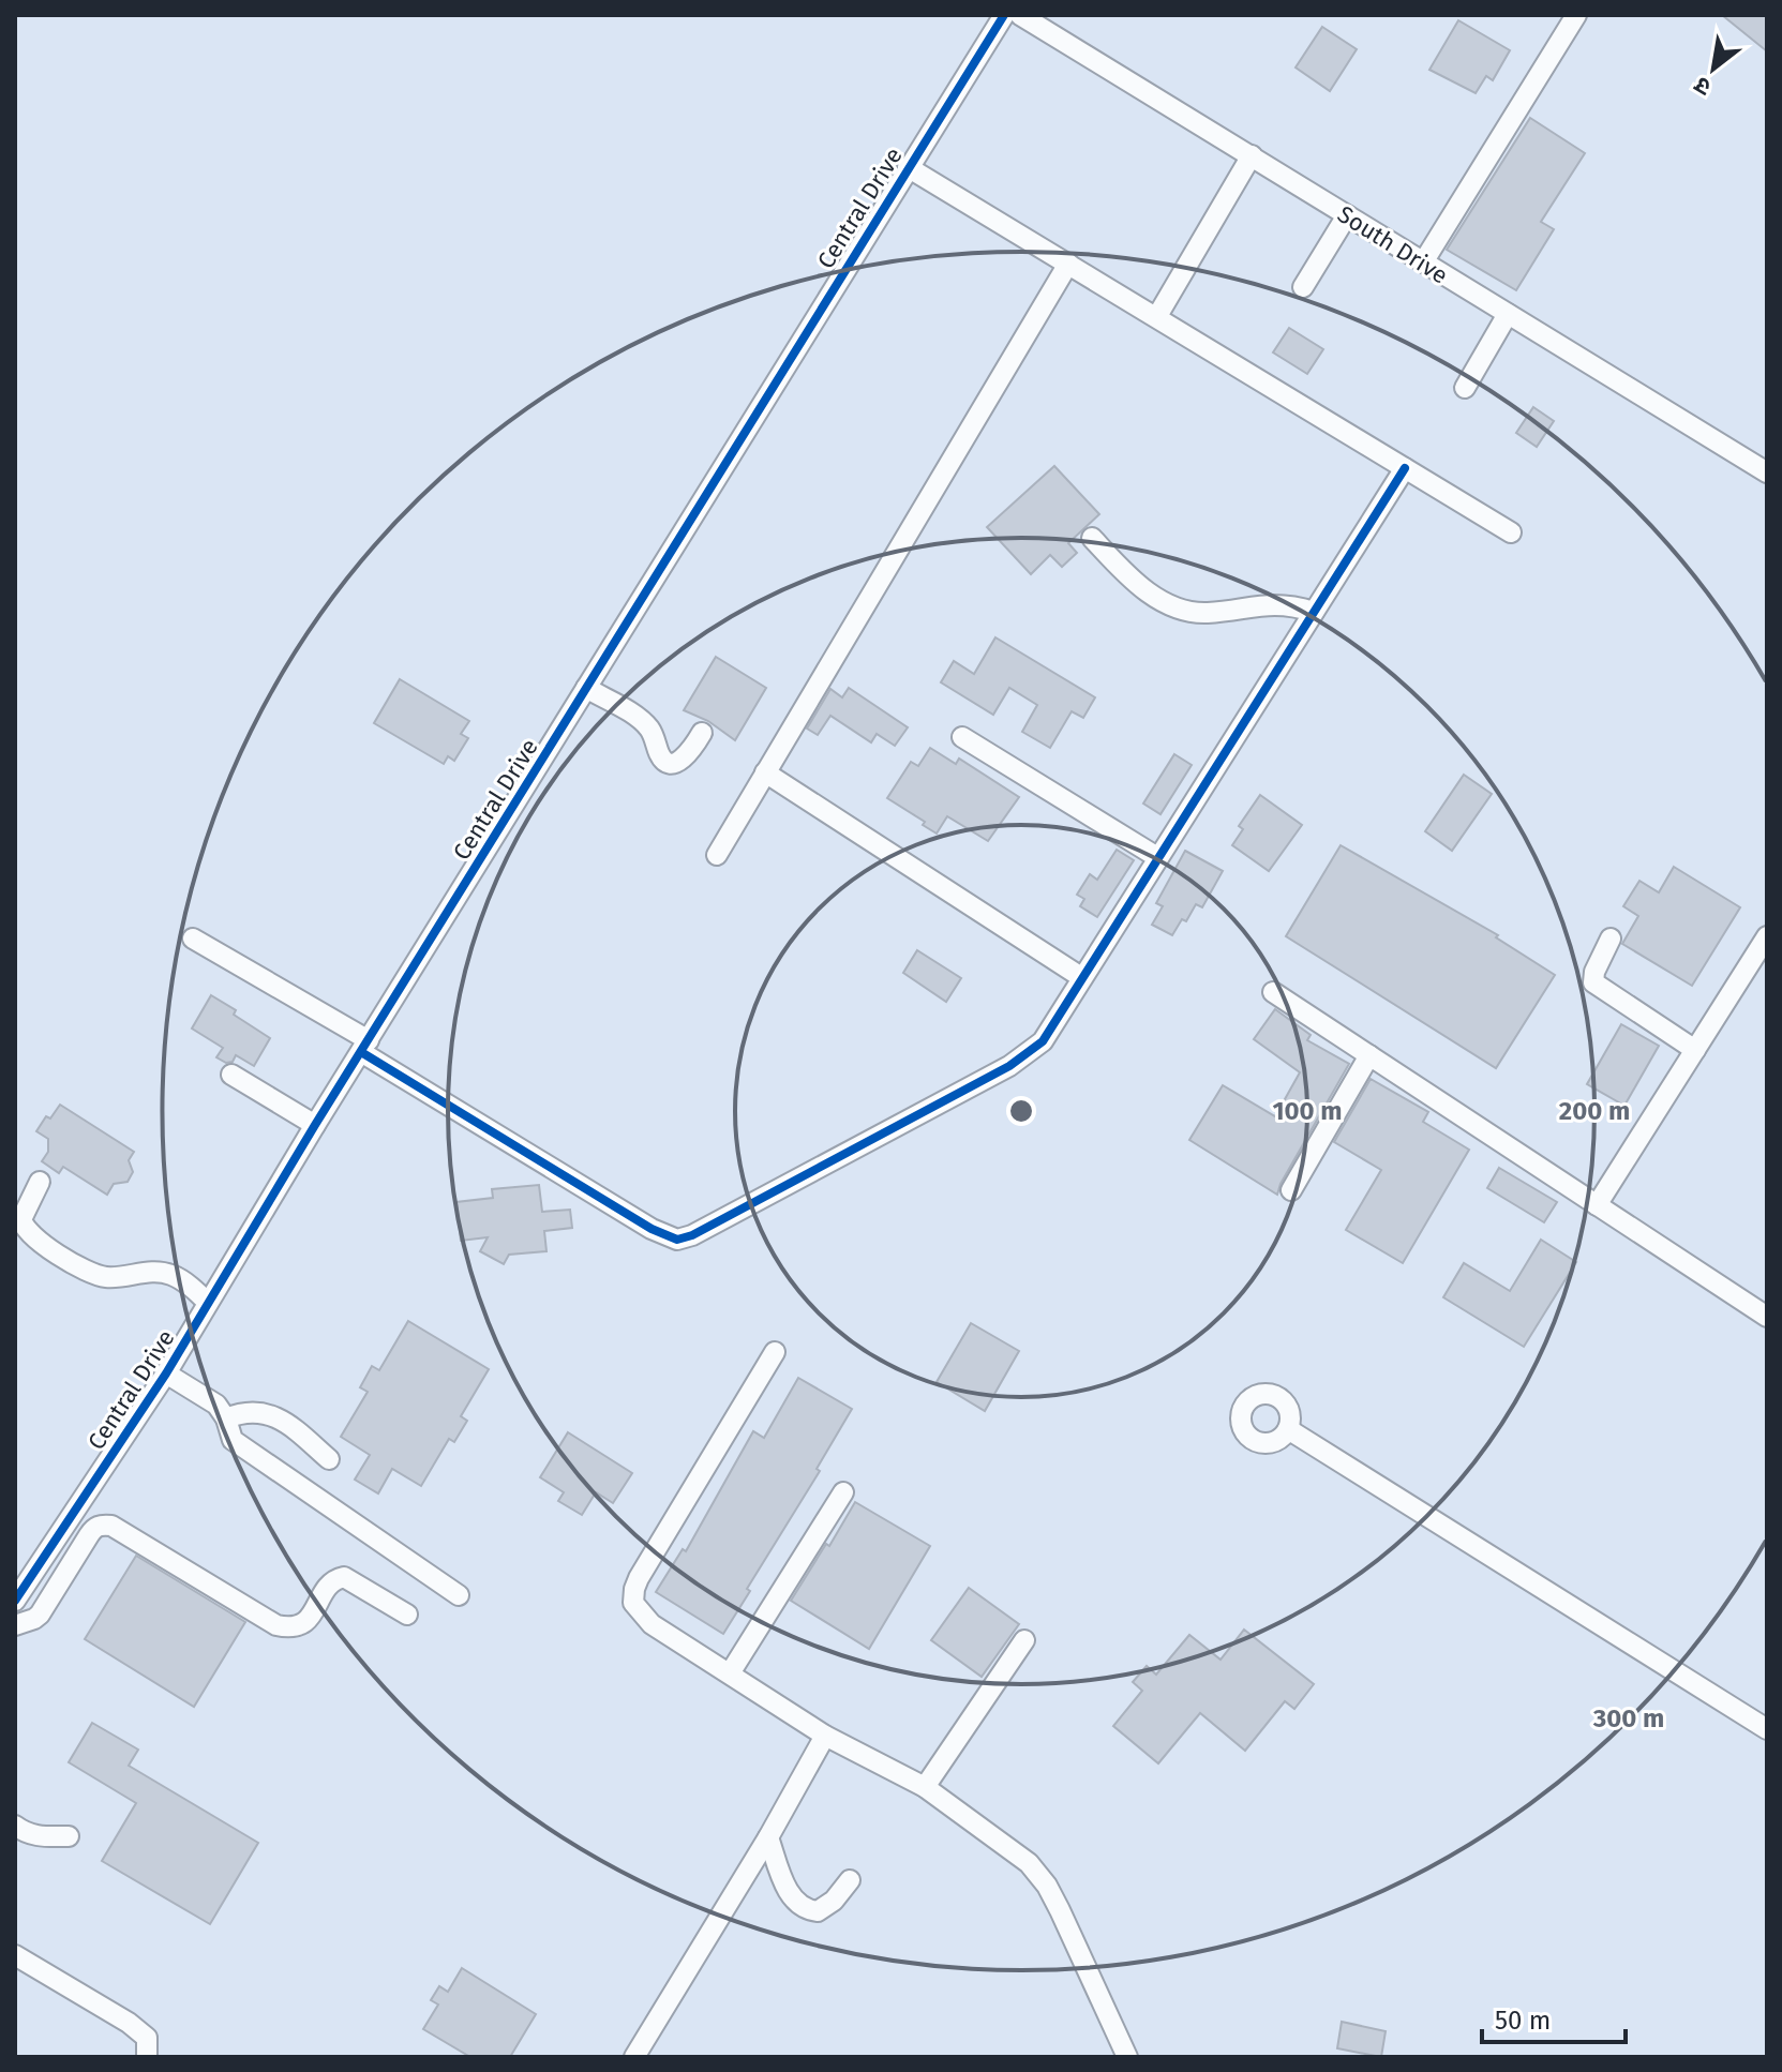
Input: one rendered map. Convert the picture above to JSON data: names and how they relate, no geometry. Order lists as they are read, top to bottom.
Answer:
{
  "streets": {
    "street": ["Central Drive", "South Drive"]
  },
  "scale_bar": "50 m",
  "north": "bottom left",
  "rings": ["100 m", "200 m", "300 m"]
}
